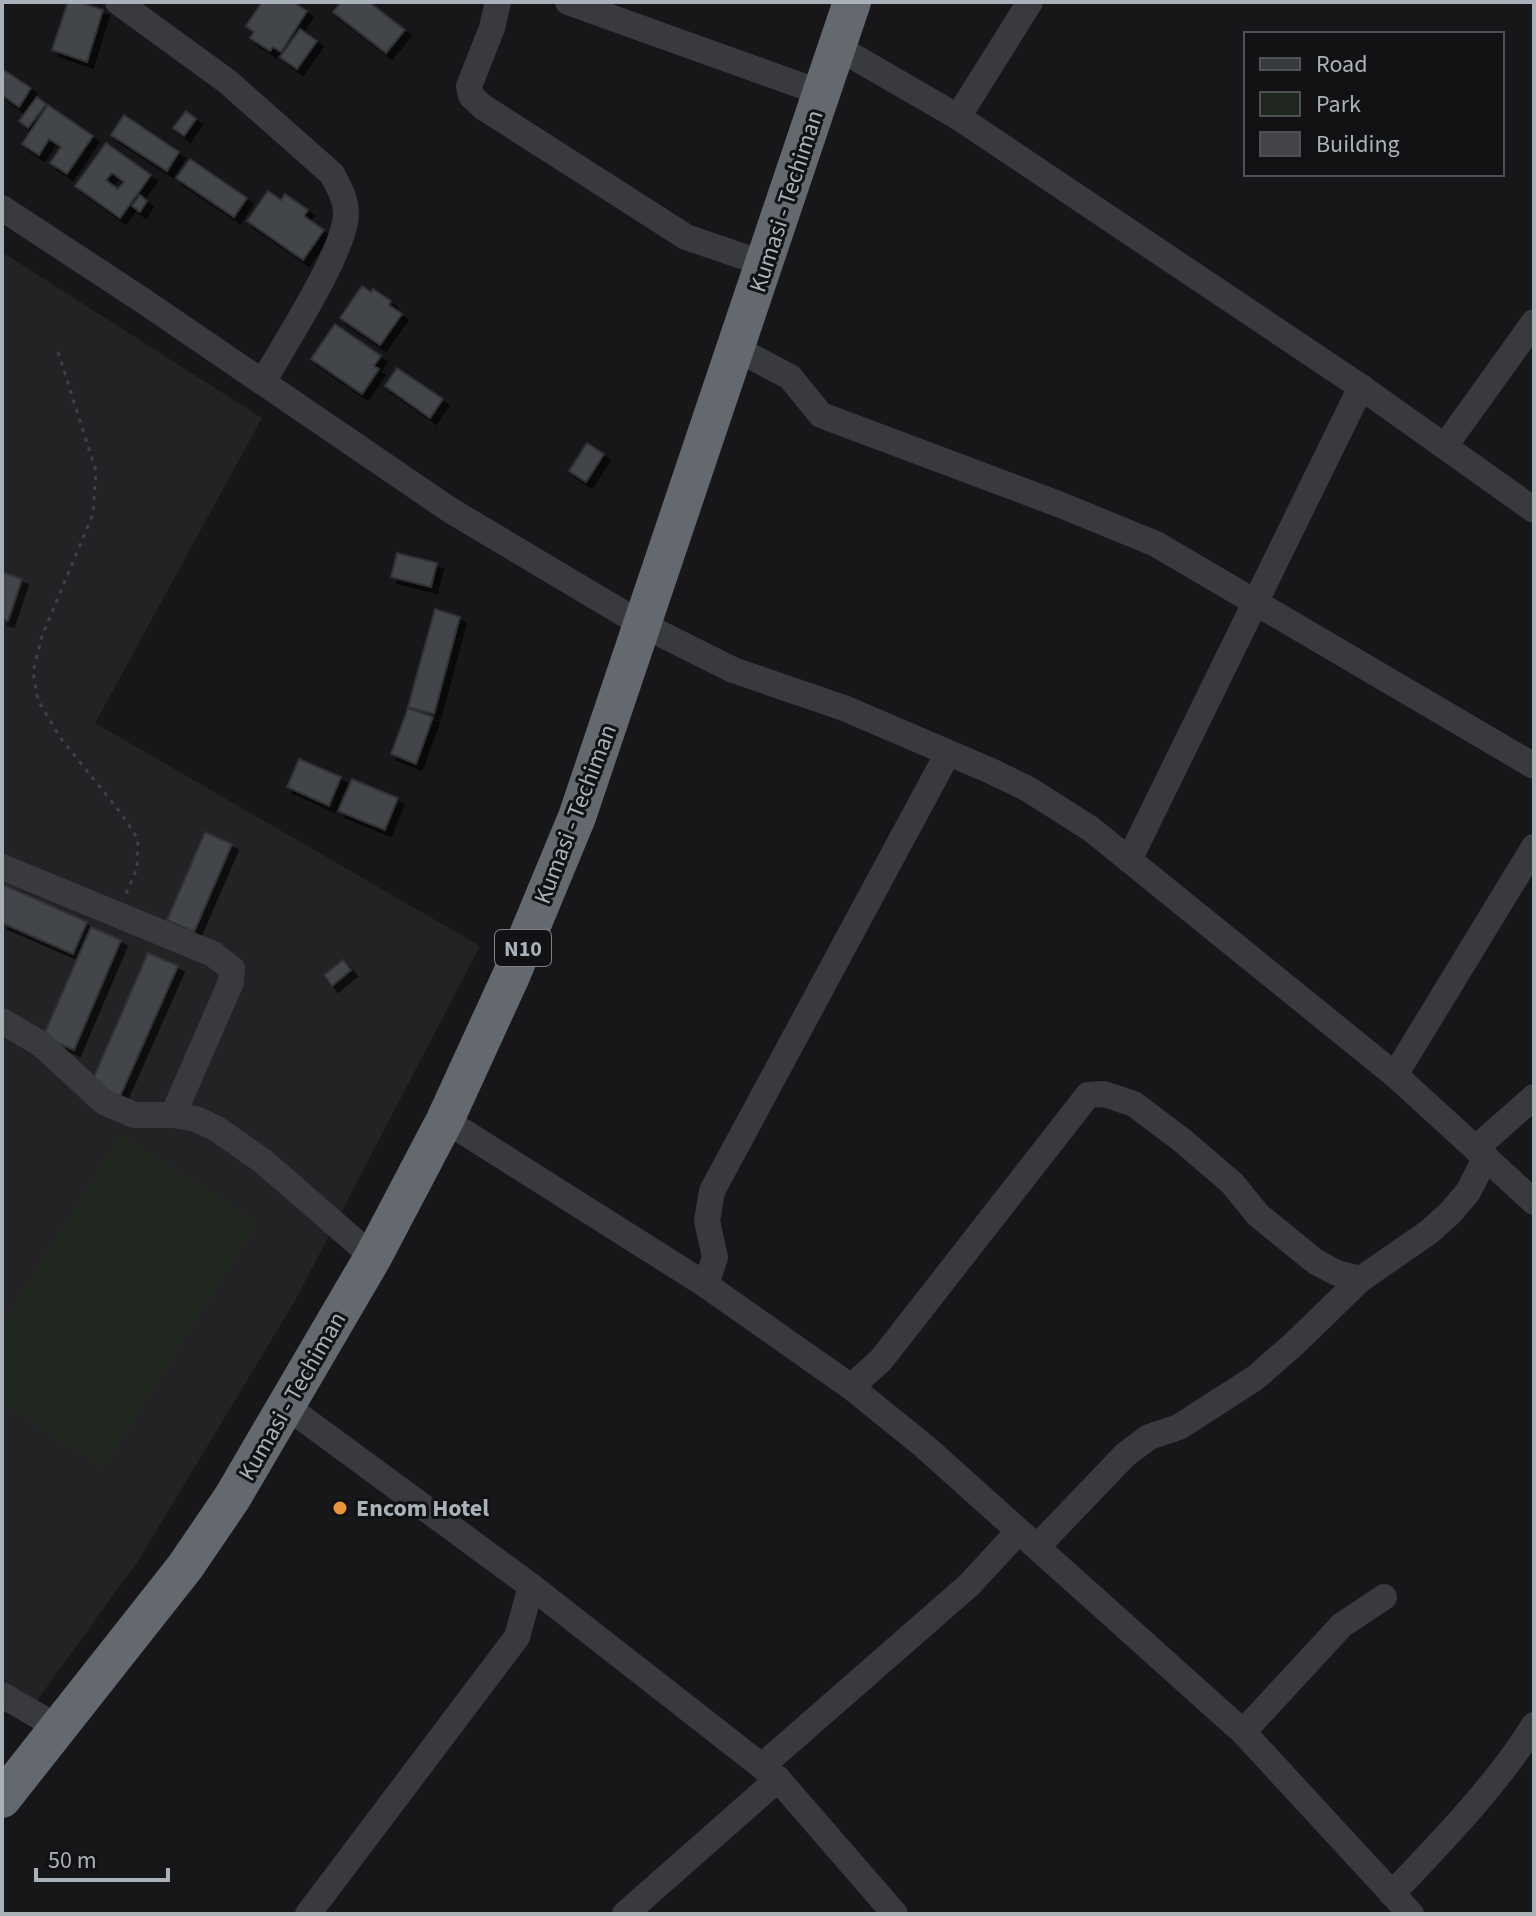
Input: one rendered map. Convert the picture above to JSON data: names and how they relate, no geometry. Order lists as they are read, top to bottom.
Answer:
{
  "streets": {
    "highway": ["Kumasi - Techiman", "N10"]
  },
  "places": ["Encom Hotel"],
  "legend": ["Road", "Park", "Building"],
  "scale_bar": "50 m"
}
